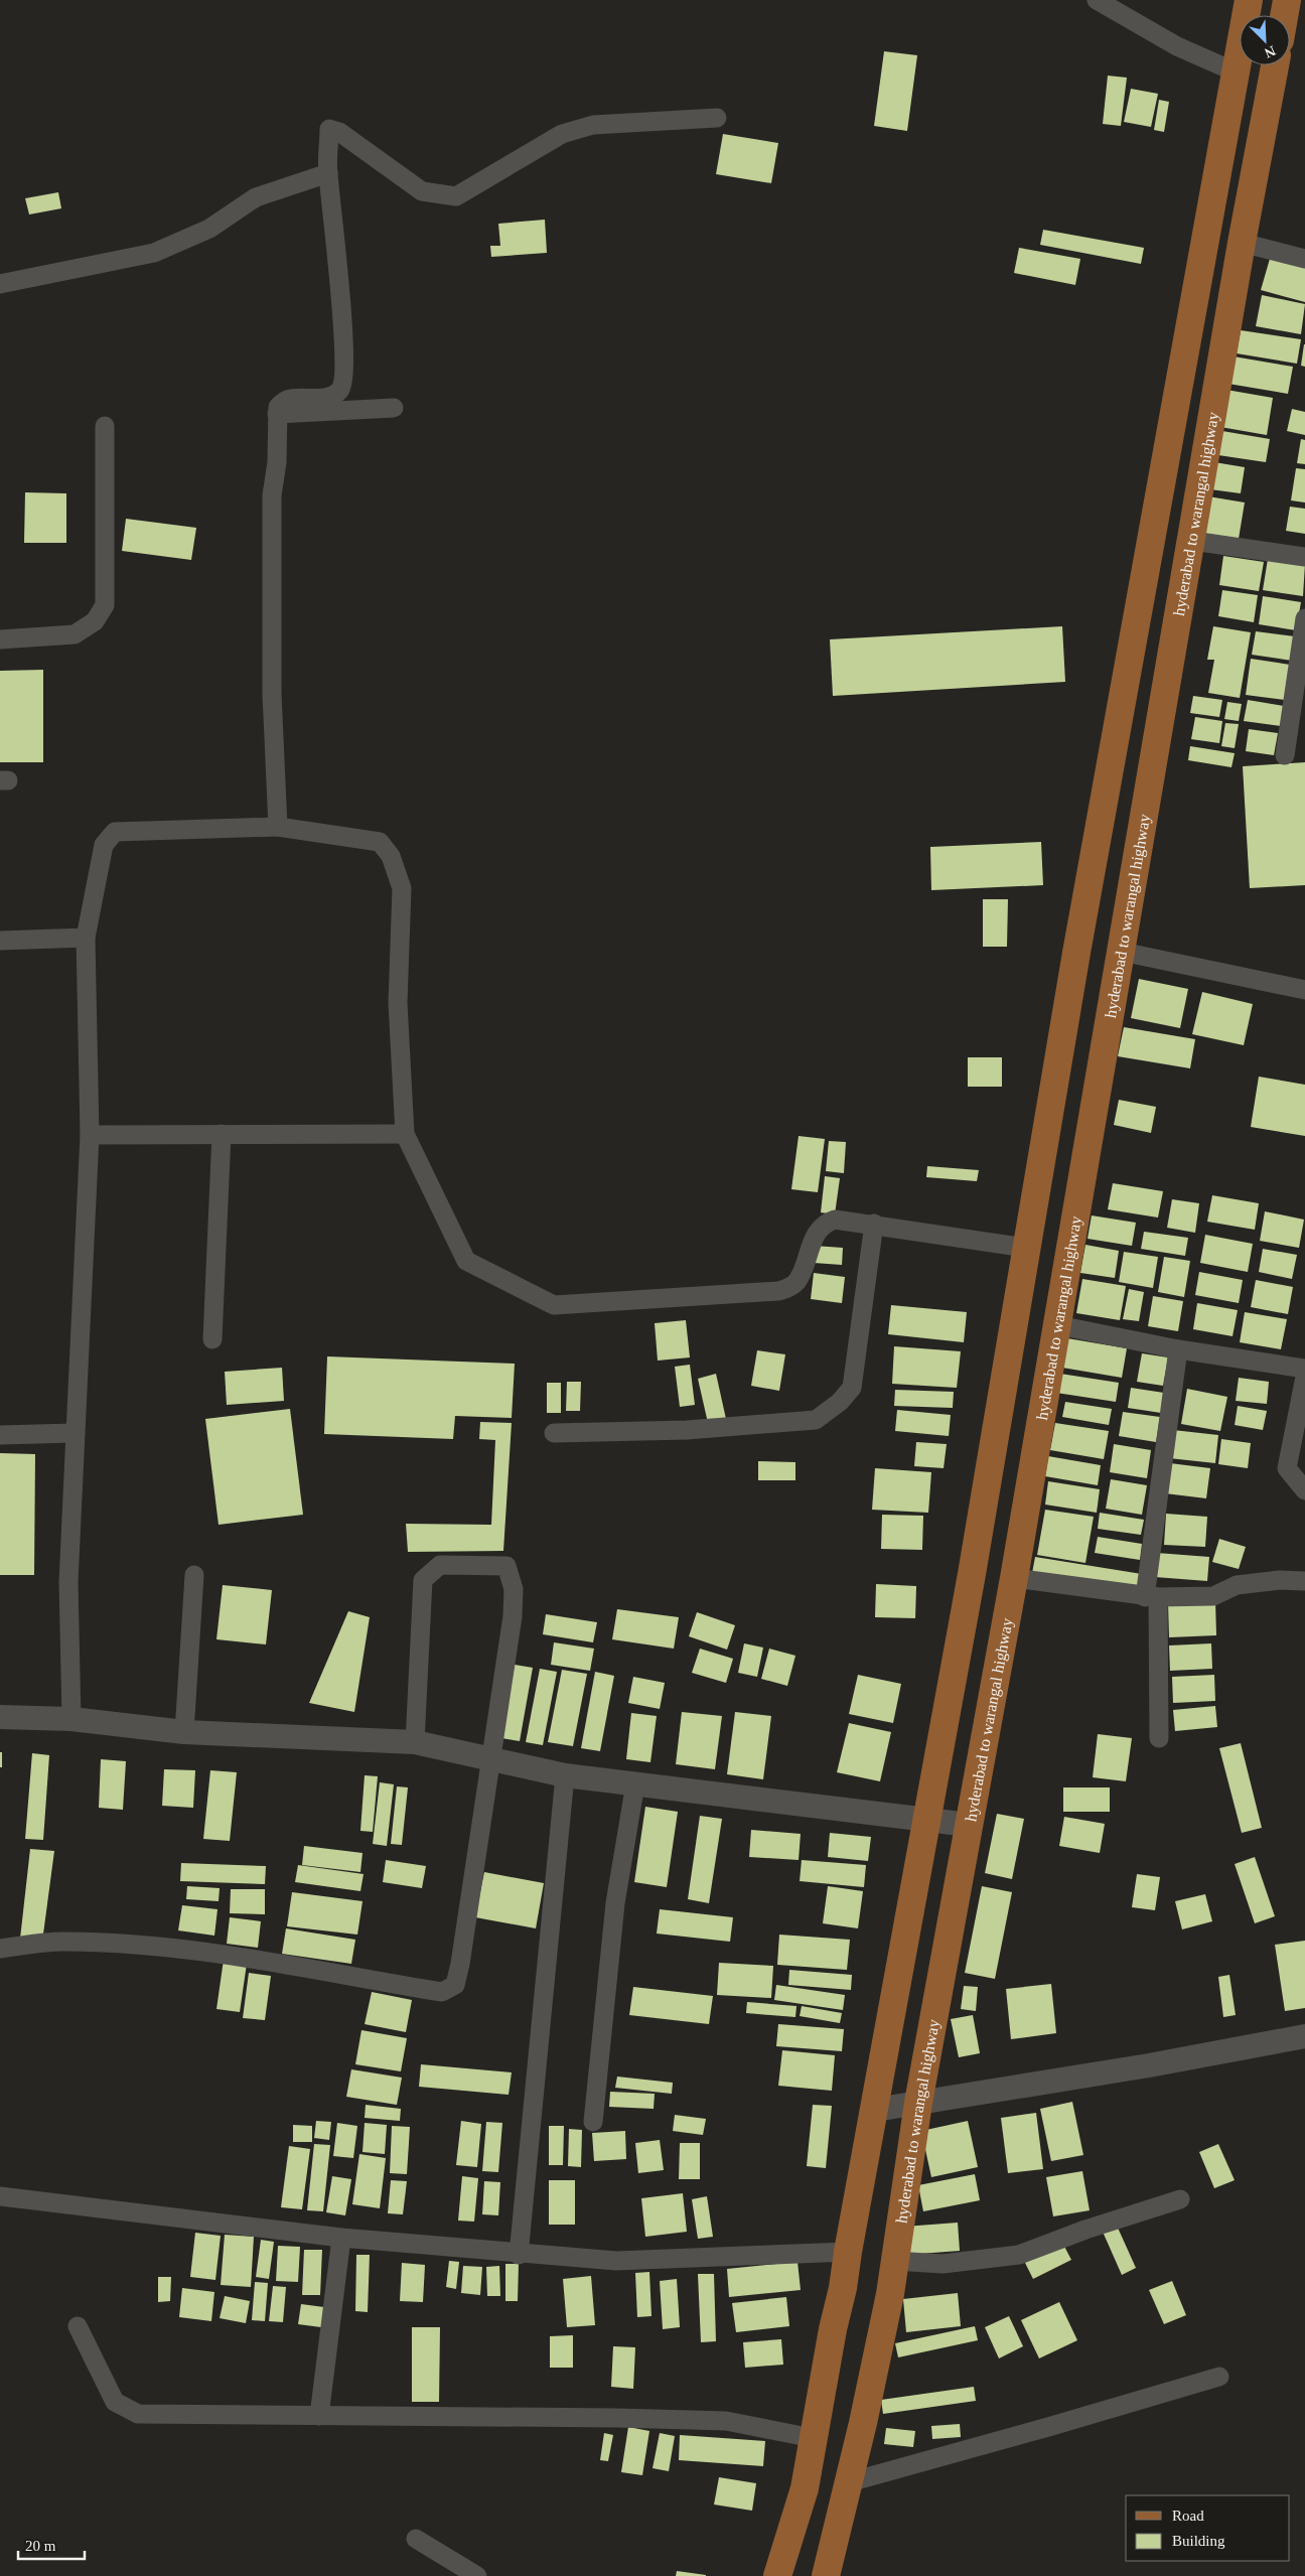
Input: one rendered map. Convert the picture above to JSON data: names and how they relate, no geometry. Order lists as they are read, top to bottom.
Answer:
{
  "streets": {
    "main road": ["hyderabad to warangal highway"]
  },
  "legend": ["Road", "Building"],
  "scale_bar": "20 m",
  "north": "bottom right"
}
